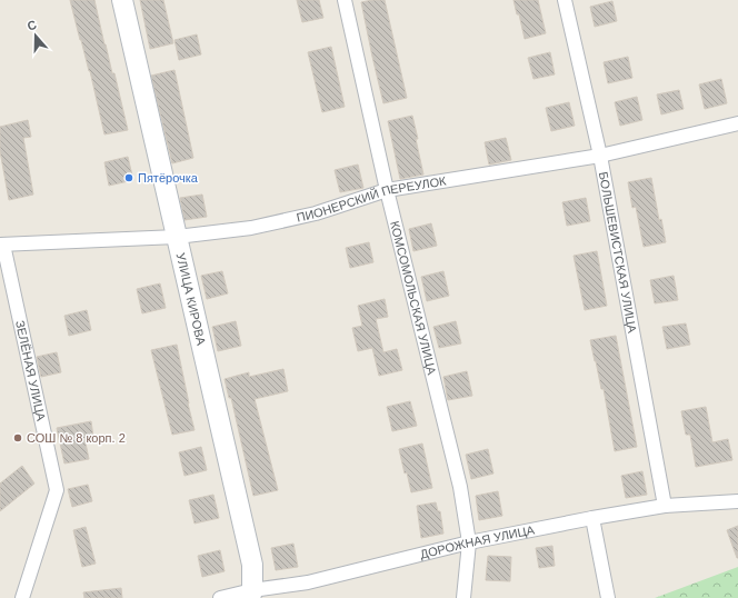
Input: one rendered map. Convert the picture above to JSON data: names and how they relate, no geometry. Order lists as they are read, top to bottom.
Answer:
{
  "streets": {
    "street": [
      "ПИОНЕРСКИЙ ПЕРЕУЛОК",
      "БОЛЬШЕВИСТСКАЯ УЛИЦА",
      "КОМСОМОЛЬСКАЯ УЛИЦА",
      "УЛИЦА КИРОВА",
      "ЗЕЛЁНАЯ УЛИЦА",
      "ДОРОЖНАЯ УЛИЦА"
    ]
  },
  "crossings": [
    ["ПИОНЕРСКИЙ ПЕРЕУЛОК", "БОЛЬШЕВИСТСКАЯ УЛИЦА"],
    ["ПИОНЕРСКИЙ ПЕРЕУЛОК", "КОМСОМОЛЬСКАЯ УЛИЦА"],
    ["ПИОНЕРСКИЙ ПЕРЕУЛОК", "УЛИЦА КИРОВА"],
    ["ПИОНЕРСКИЙ ПЕРЕУЛОК", "ЗЕЛЁНАЯ УЛИЦА"],
    ["БОЛЬШЕВИСТСКАЯ УЛИЦА", "ДОРОЖНАЯ УЛИЦА"],
    ["КОМСОМОЛЬСКАЯ УЛИЦА", "ДОРОЖНАЯ УЛИЦА"],
    ["УЛИЦА КИРОВА", "ДОРОЖНАЯ УЛИЦА"]
  ],
  "places": ["Пятёрочка", "СОШ № 8 корп. 2"],
  "north": "top"
}
